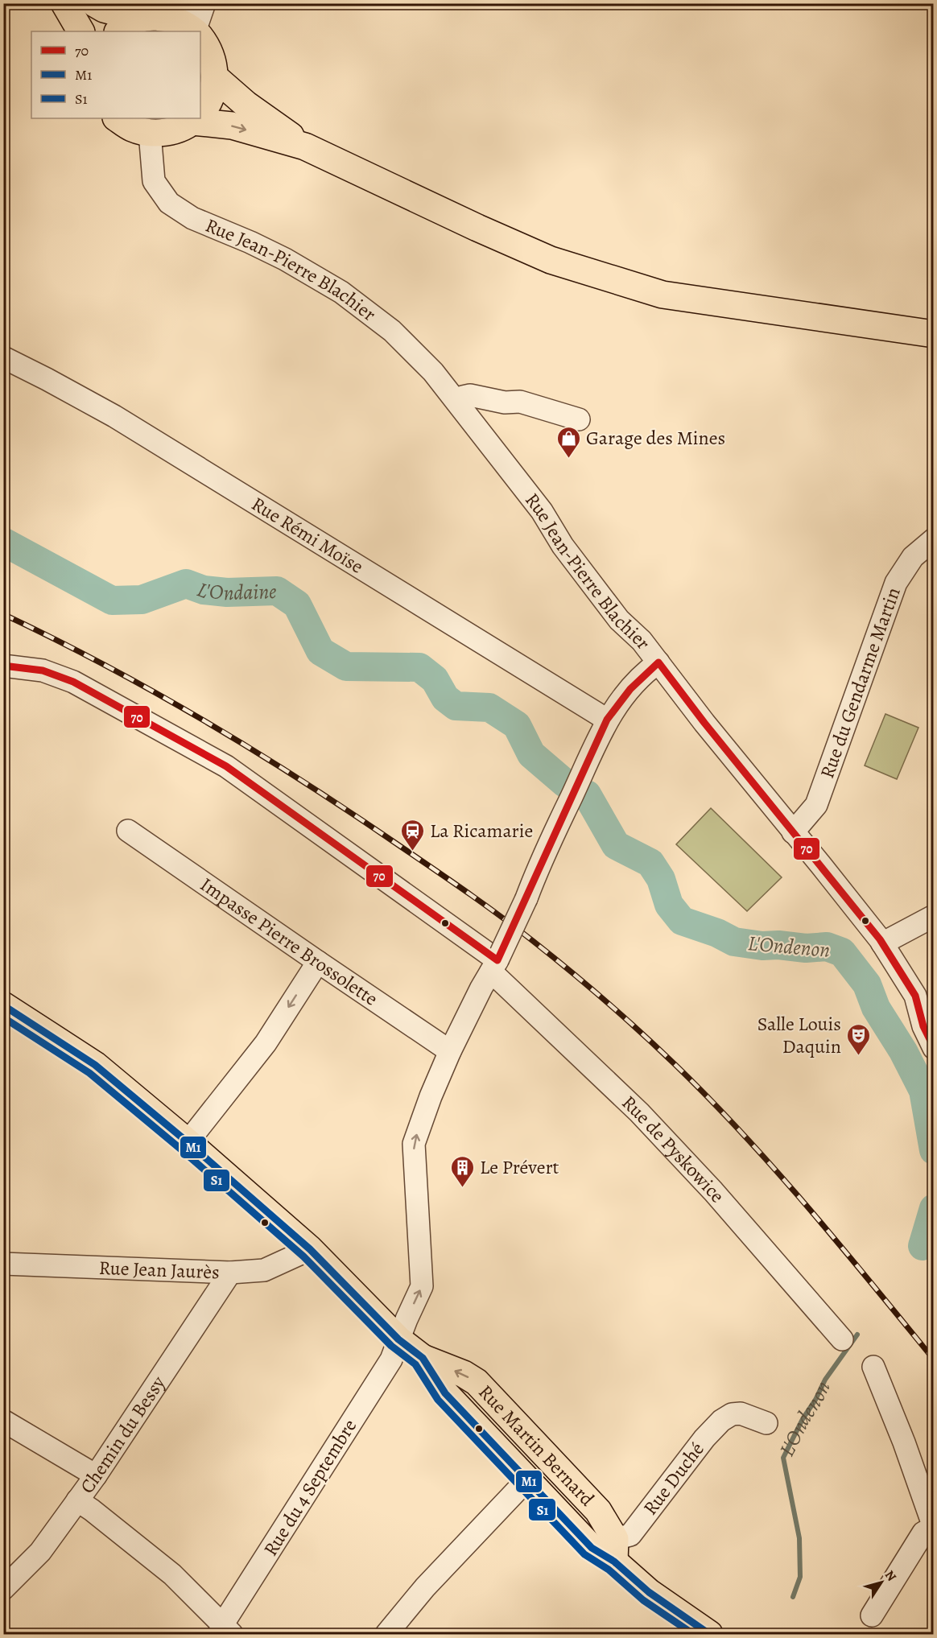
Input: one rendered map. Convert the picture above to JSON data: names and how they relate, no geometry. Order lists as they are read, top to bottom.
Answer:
{
  "streets": {
    "main road": ["Rue Martin Bernard"],
    "street": [
      "Rue Jean-Pierre Blachier",
      "Rue Rémi Moïse",
      "Rue du Gendarme Martin",
      "Impasse Pierre Brossolette",
      "Rue de Pyskowice",
      "Rue Jean Jaurès",
      "Chemin du Bessy",
      "Rue Duché",
      "Rue du 4 Septembre"
    ]
  },
  "crossings": [
    ["Rue Jean-Pierre Blachier", "Rue Rémi Moïse"],
    ["Rue Jean-Pierre Blachier", "Impasse Pierre Brossolette"],
    ["Rue Jean-Pierre Blachier", "Rue de Pyskowice"],
    ["Rue Jean-Pierre Blachier", "Rue du 4 Septembre"],
    ["Impasse Pierre Brossolette", "Rue du 4 Septembre"],
    ["Rue Jean Jaurès", "Chemin du Bessy"],
    ["Rue Martin Bernard", "Rue Duché"]
  ],
  "one_way": ["Rue du 4 Septembre"],
  "water": ["L'Ondaine", "L'Ondenon"],
  "places": {
    "shop": ["Garage des Mines"],
    "station": ["La Ricamarie"],
    "theatre": ["Salle Louis Daquin"],
    "building": ["Le Prévert"]
  },
  "lines": ["transit line 70", "transit line M1", "transit line S1"],
  "legend": ["70", "M1", "S1"],
  "north": "top right"
}
